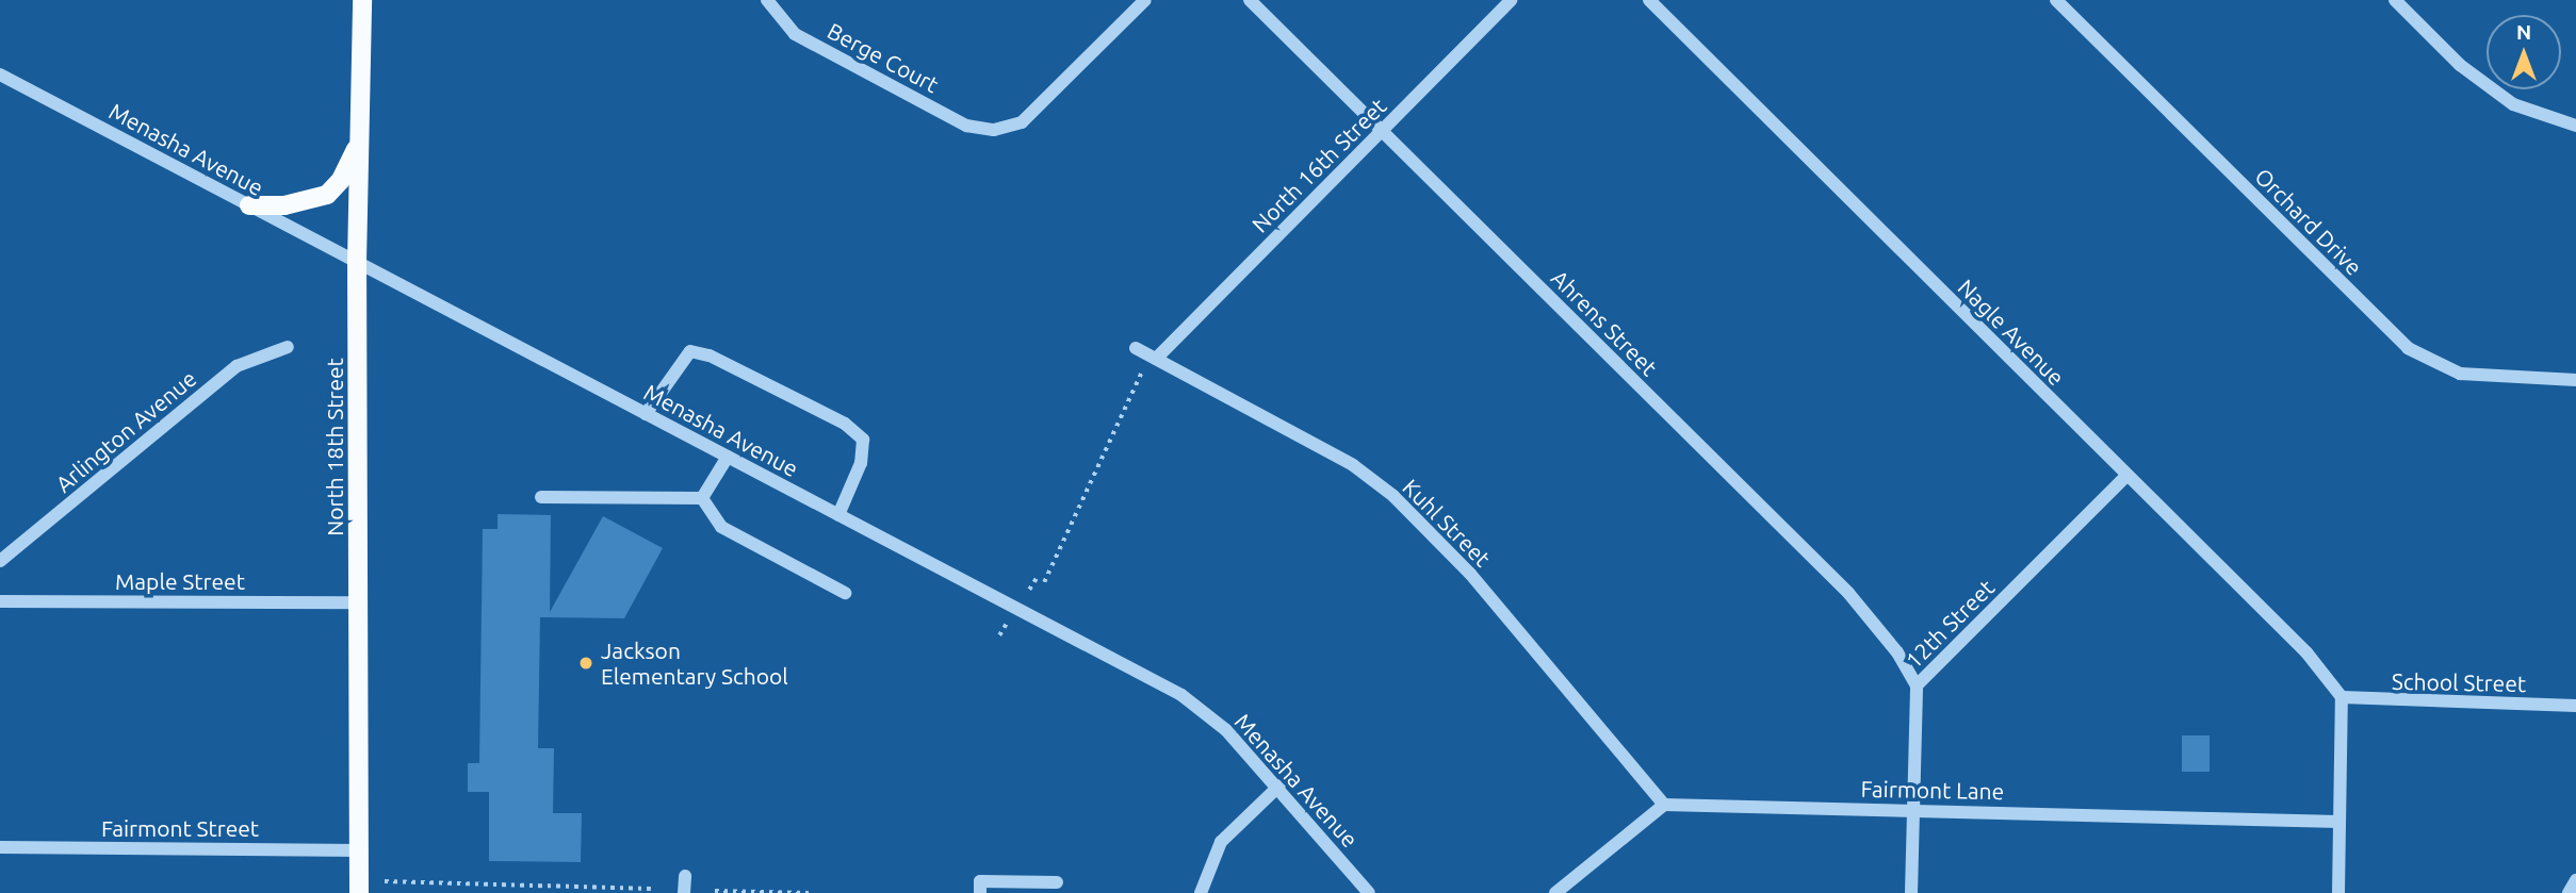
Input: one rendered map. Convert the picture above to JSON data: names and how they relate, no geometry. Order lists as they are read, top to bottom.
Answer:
{
  "streets": {
    "main road": ["North 18th Street"],
    "street": [
      "Berge Court",
      "Menasha Avenue",
      "North 16th Street",
      "Orchard Drive",
      "Ahrens Street",
      "Nagle Avenue",
      "Arlington Avenue",
      "Kuhl Street",
      "Maple Street",
      "12th Street",
      "School Street",
      "Fairmont Lane",
      "Fairmont Street"
    ]
  },
  "crossings": [
    ["Menasha Avenue", "North 18th Street"],
    ["North 16th Street", "Ahrens Street"],
    ["North 16th Street", "Kuhl Street"],
    ["Ahrens Street", "12th Street"],
    ["Nagle Avenue", "12th Street"],
    ["Nagle Avenue", "School Street"],
    ["North 18th Street", "Maple Street"],
    ["North 18th Street", "Fairmont Street"],
    ["Kuhl Street", "Fairmont Lane"],
    ["12th Street", "Fairmont Lane"]
  ],
  "places": ["Jackson Elementary School"],
  "north": "top"
}
